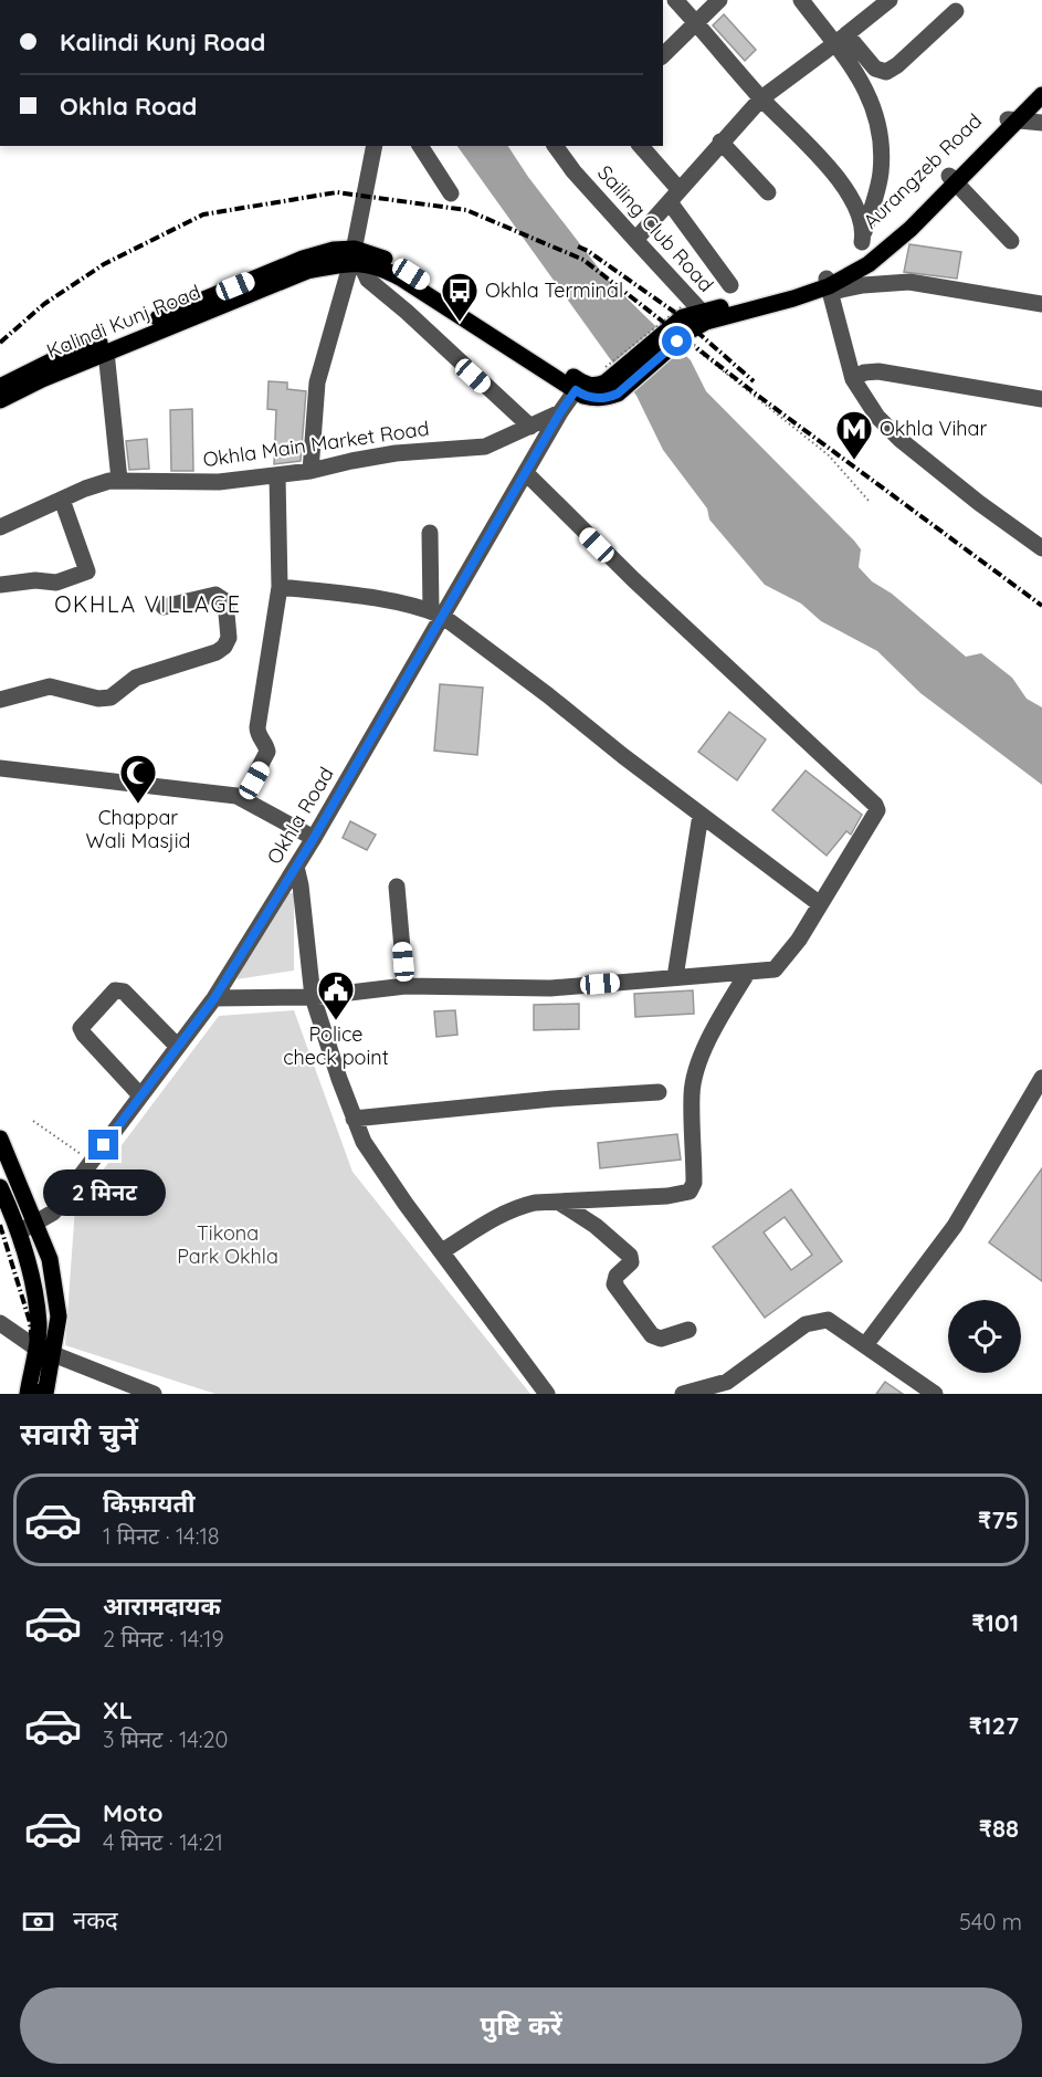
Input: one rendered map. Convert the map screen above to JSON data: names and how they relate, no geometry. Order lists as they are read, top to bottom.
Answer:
{
  "streets": {
    "main road": ["Aurangzeb Road", "Kalindi Kunj Road"],
    "street": ["Sailing Club Road", "Okhla Main Market Road", "Okhla Road"]
  },
  "crossings": [
    ["Kalindi Kunj Road", "Okhla Road"],
    ["Okhla Main Market Road", "Okhla Road"]
  ],
  "districts": ["OKHLA VILLAGE"],
  "parks": ["Tikona Park Okhla"],
  "places": {
    "bus stop": ["Okhla Terminal"],
    "metro station": ["Okhla Vihar"],
    "mosque": ["Chappar Wali Masjid"],
    "public building": ["Police check point"]
  },
  "page": {
    "banner": ["Kalindi Kunj Road", "Okhla Road"],
    "bubble": "2 मिनट",
    "heading": "सवारी चुनें",
    "list": [
      {
        "name": "किफ़ायती",
        "note": "1 मिनट · 14:18",
        "value": "₹75"
      },
      {
        "name": "आरामदायक",
        "note": "2 मिनट · 14:19",
        "value": "₹101"
      },
      {
        "name": "XL",
        "note": "3 मिनट · 14:20",
        "value": "₹127"
      },
      {
        "name": "Moto",
        "note": "4 मिनट · 14:21",
        "value": "₹88"
      }
    ],
    "pay": ["नकद", "540 m"],
    "buttons": "पुष्टि करें"
  }
}
